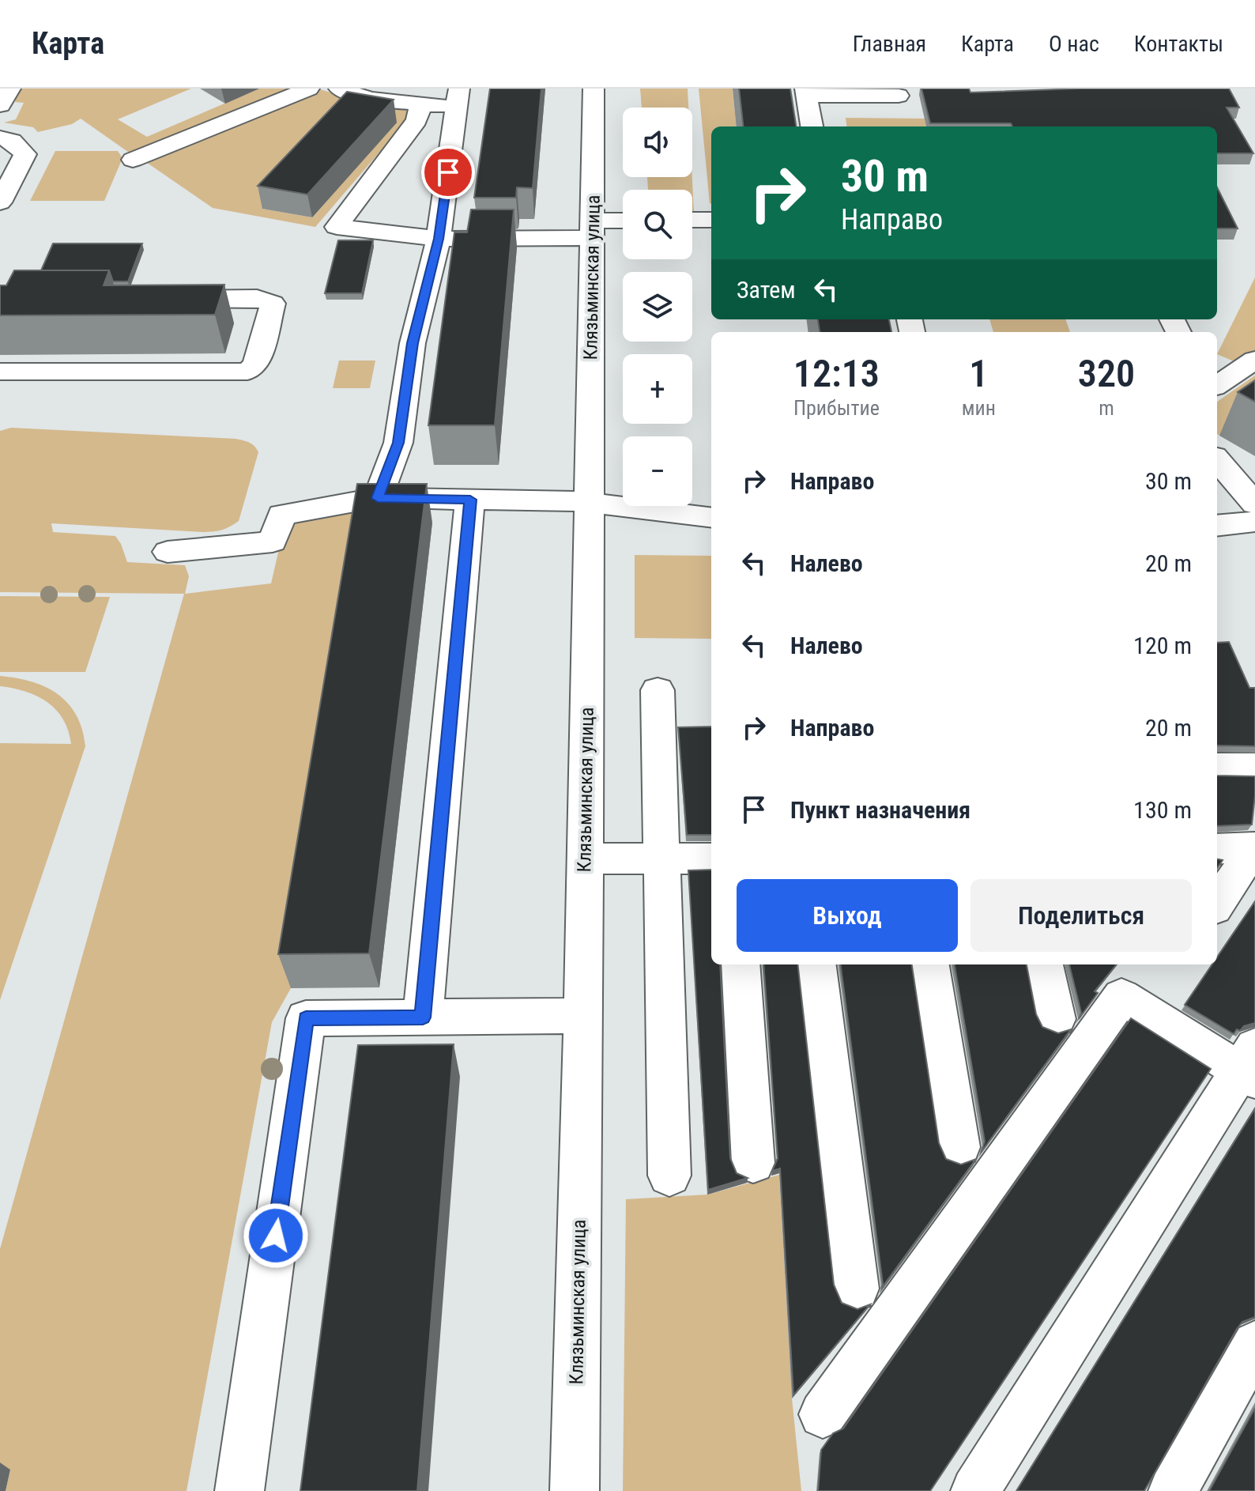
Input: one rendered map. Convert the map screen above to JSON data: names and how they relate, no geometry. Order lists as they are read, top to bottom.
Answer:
{
  "streets": {
    "street": ["Клязьминская улица"]
  },
  "page": {
    "header": "Карта",
    "nav": [
      "Главная",
      "Карта",
      "О нас",
      "Контакты"
    ],
    "map_buttons": ["+", "−"],
    "turn": ["30 m", "Направо"],
    "then": "Затем",
    "eta": [
      "12:13",
      "Прибытие",
      "1",
      "мин",
      "320",
      "m"
    ],
    "list": [
      {
        "name": "Направо",
        "value": "30 m"
      },
      {
        "name": "Налево",
        "value": "20 m"
      },
      {
        "name": "Налево",
        "value": "120 m"
      },
      {
        "name": "Направо",
        "value": "20 m"
      },
      {
        "name": "Пункт назначения",
        "value": "130 m"
      }
    ],
    "buttons": ["Выход", "Поделиться"]
  }
}
